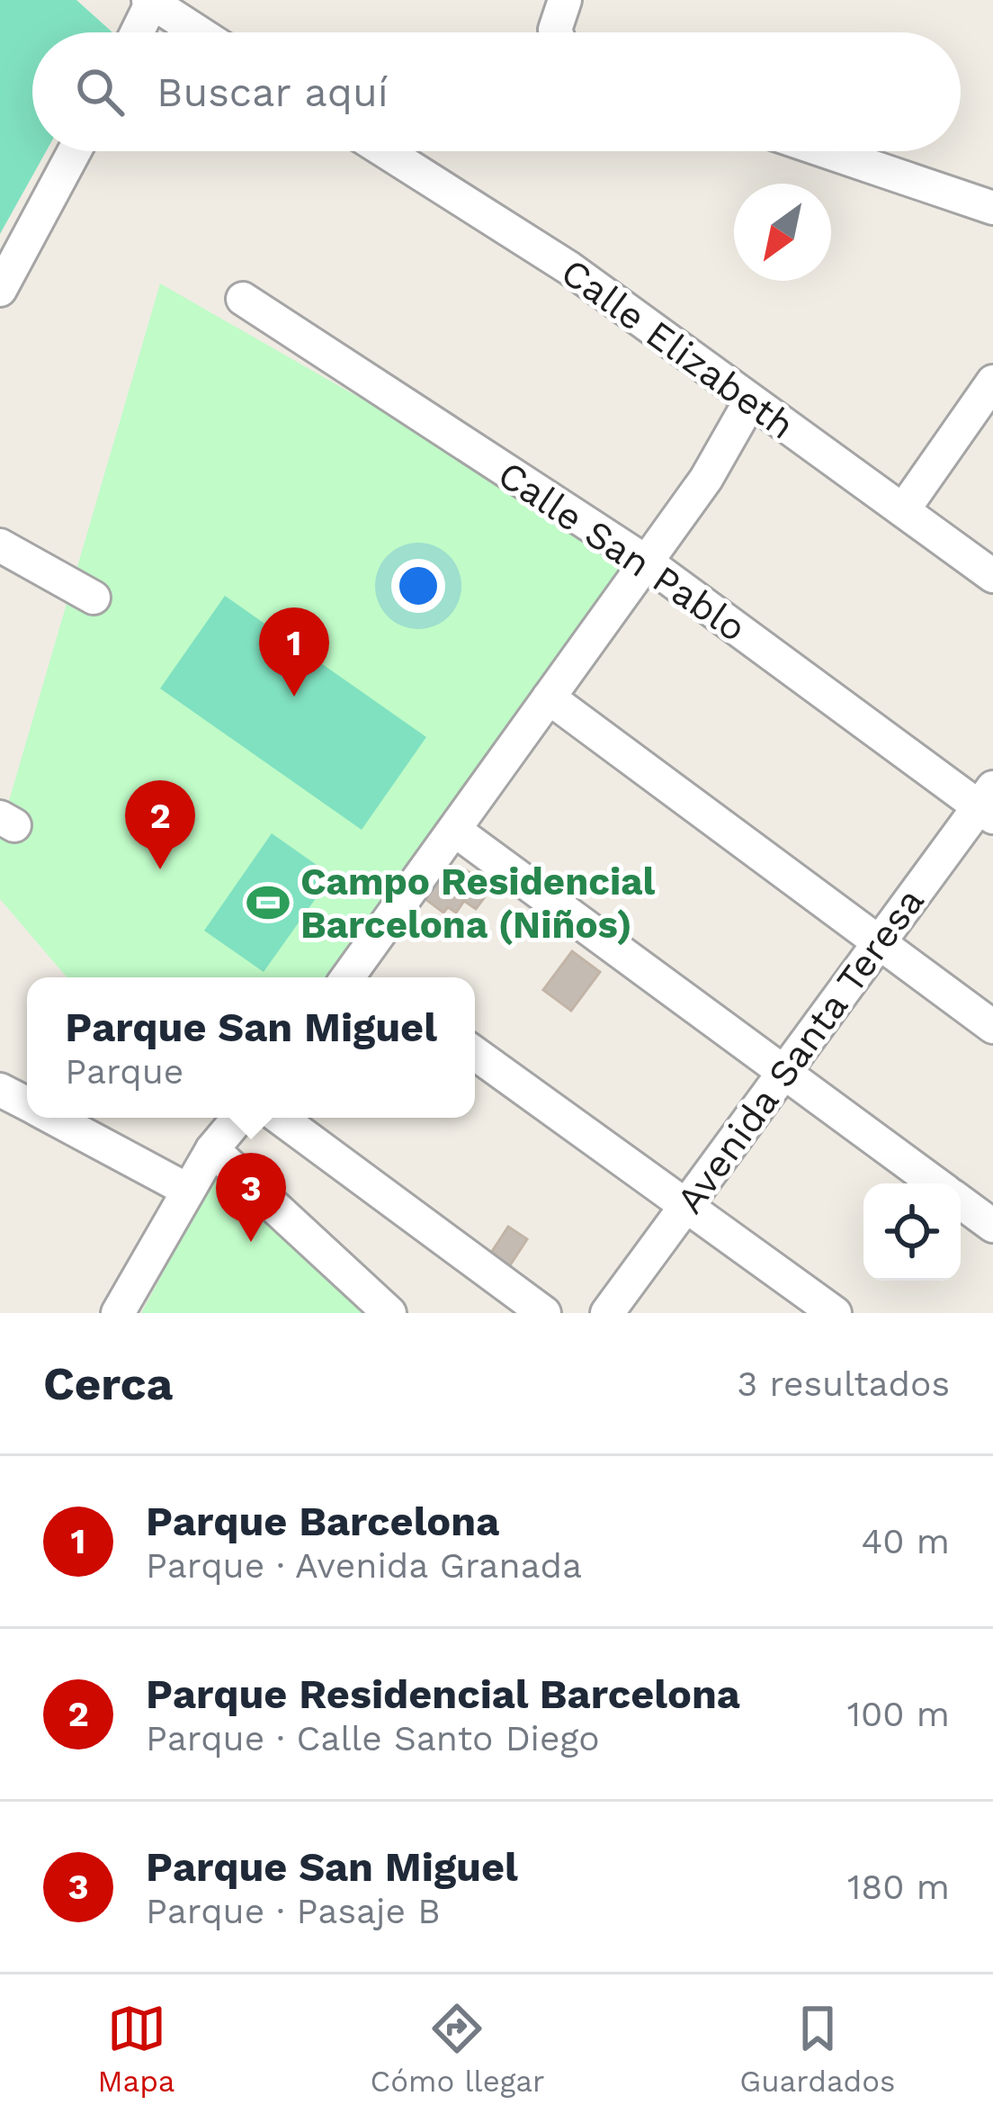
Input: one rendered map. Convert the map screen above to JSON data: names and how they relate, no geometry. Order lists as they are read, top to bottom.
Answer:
{
  "streets": {
    "street": ["Calle Elizabeth", "Calle San Pablo", "Avenida Santa Teresa"]
  },
  "crossings": [
    ["Calle San Pablo", "Avenida Santa Teresa"]
  ],
  "places": {
    "sports": ["Campo Residencial Barcelona (Niños)"]
  },
  "north": "bottom left",
  "page": {
    "search": "Buscar aquí",
    "pins": ["1", "2", "3"],
    "popup": ["Parque San Miguel", "Parque"],
    "heading": ["Cerca", "3 resultados"],
    "list": [
      {
        "mark": "1",
        "name": "Parque Barcelona",
        "note": "Parque · Avenida Granada",
        "value": "40 m"
      },
      {
        "mark": "2",
        "name": "Parque Residencial Barcelona",
        "note": "Parque · Calle Santo Diego",
        "value": "100 m"
      },
      {
        "mark": "3",
        "name": "Parque San Miguel",
        "note": "Parque · Pasaje B",
        "value": "180 m"
      }
    ],
    "nav": ["Mapa", "Cómo llegar", "Guardados"]
  }
}
